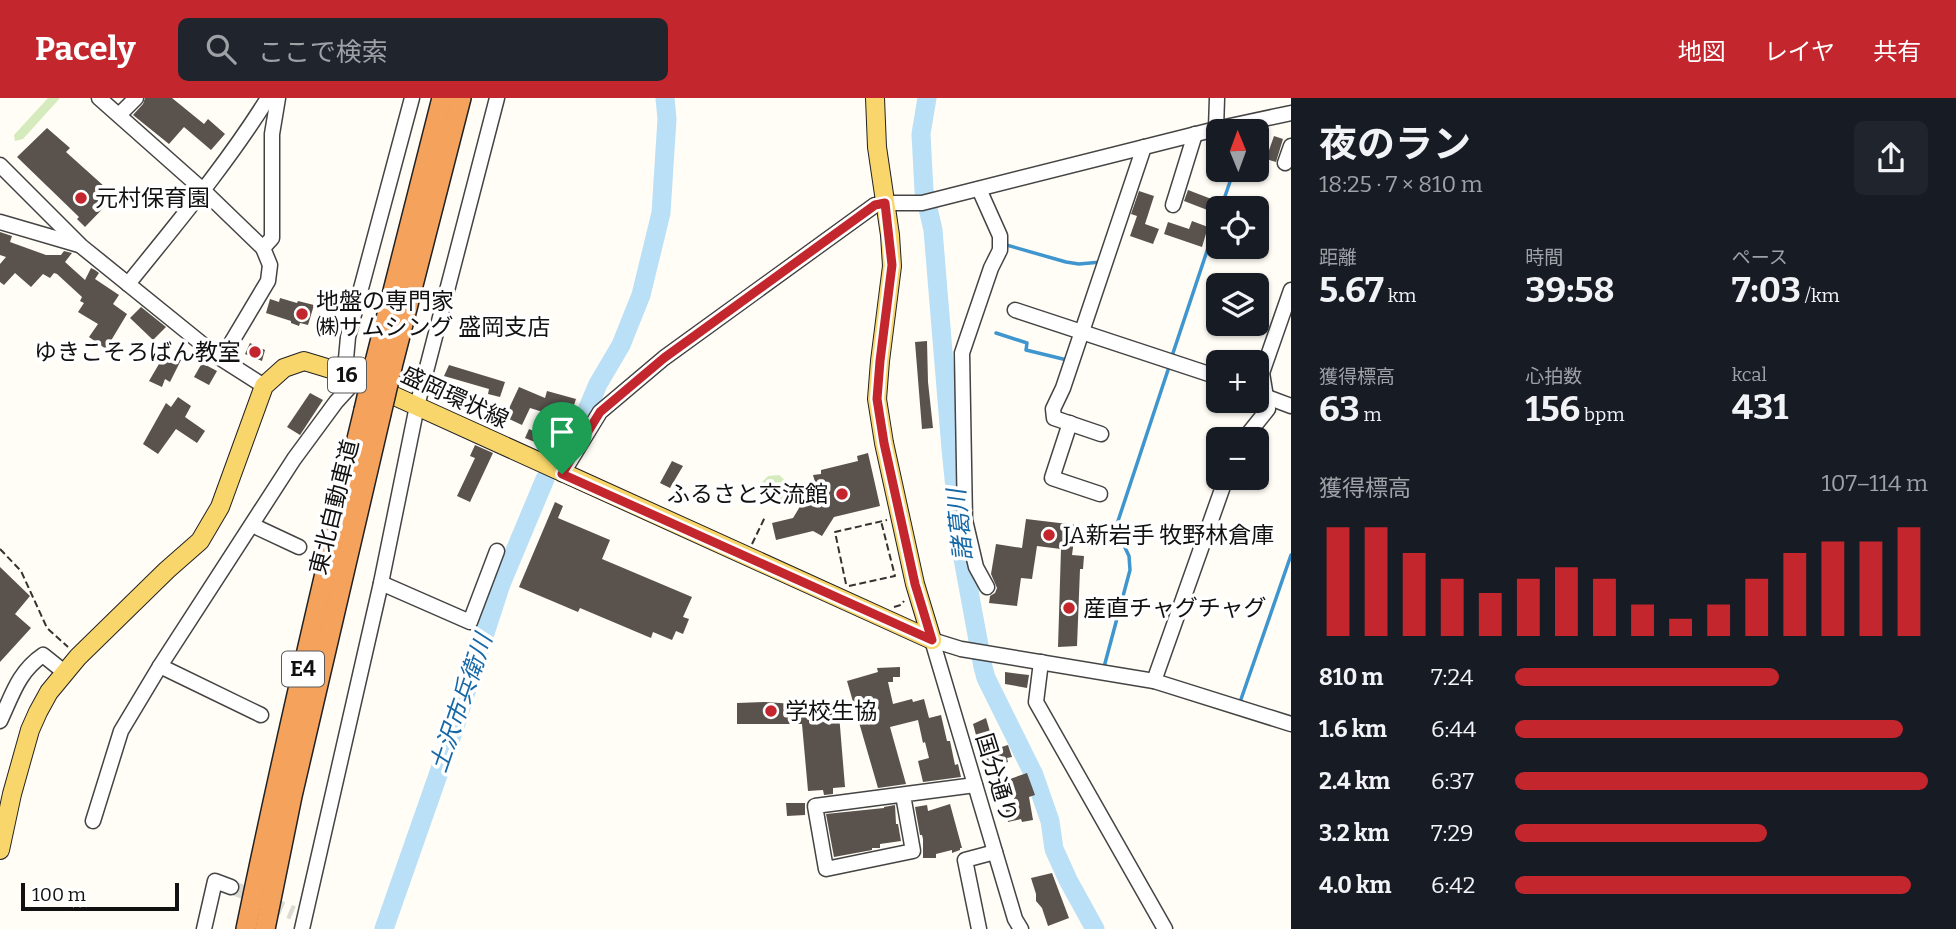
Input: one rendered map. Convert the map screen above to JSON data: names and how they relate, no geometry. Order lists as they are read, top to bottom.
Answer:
{
  "streets": {
    "highway": ["東北自動車道", "E4"],
    "main road": ["16", "盛岡環状線"],
    "street": ["国分通り"]
  },
  "crossings": [
    ["盛岡環状線", "国分通り"]
  ],
  "water": ["諸葛川", "土沢市兵衛川"],
  "places": [
    "元村保育園",
    "地盤の専門家 ㈱サムシング 盛岡支店",
    "ゆきこそろばん教室",
    "ふるさと交流館",
    "JA新岩手 牧野林倉庫",
    "産直チャグチャグ",
    "学校生協"
  ],
  "scale_bar": "100 m",
  "north": "top",
  "page": {
    "header": "Pacely",
    "search": "ここで検索",
    "nav": ["地図", "レイヤ", "共有"],
    "heading": ["夜のラン", "18:25 · 7 × 810 m"],
    "map_buttons": ["+", "−"],
    "stats": [
      ["距離", "5.67 km"],
      ["時間", "39:58"],
      ["ペース", "7:03 /km"],
      ["獲得標高", "63 m"],
      ["心拍数", "156 bpm"],
      ["kcal", "431"]
    ],
    "chart": ["獲得標高", "107–114 m"],
    "list": [
      {
        "name": "810 m",
        "note": "7:24"
      },
      {
        "name": "1.6 km",
        "note": "6:44"
      },
      {
        "name": "2.4 km",
        "note": "6:37"
      },
      {
        "name": "3.2 km",
        "note": "7:29"
      },
      {
        "name": "4.0 km",
        "note": "6:42"
      }
    ],
    "scale": "100 m"
  }
}
